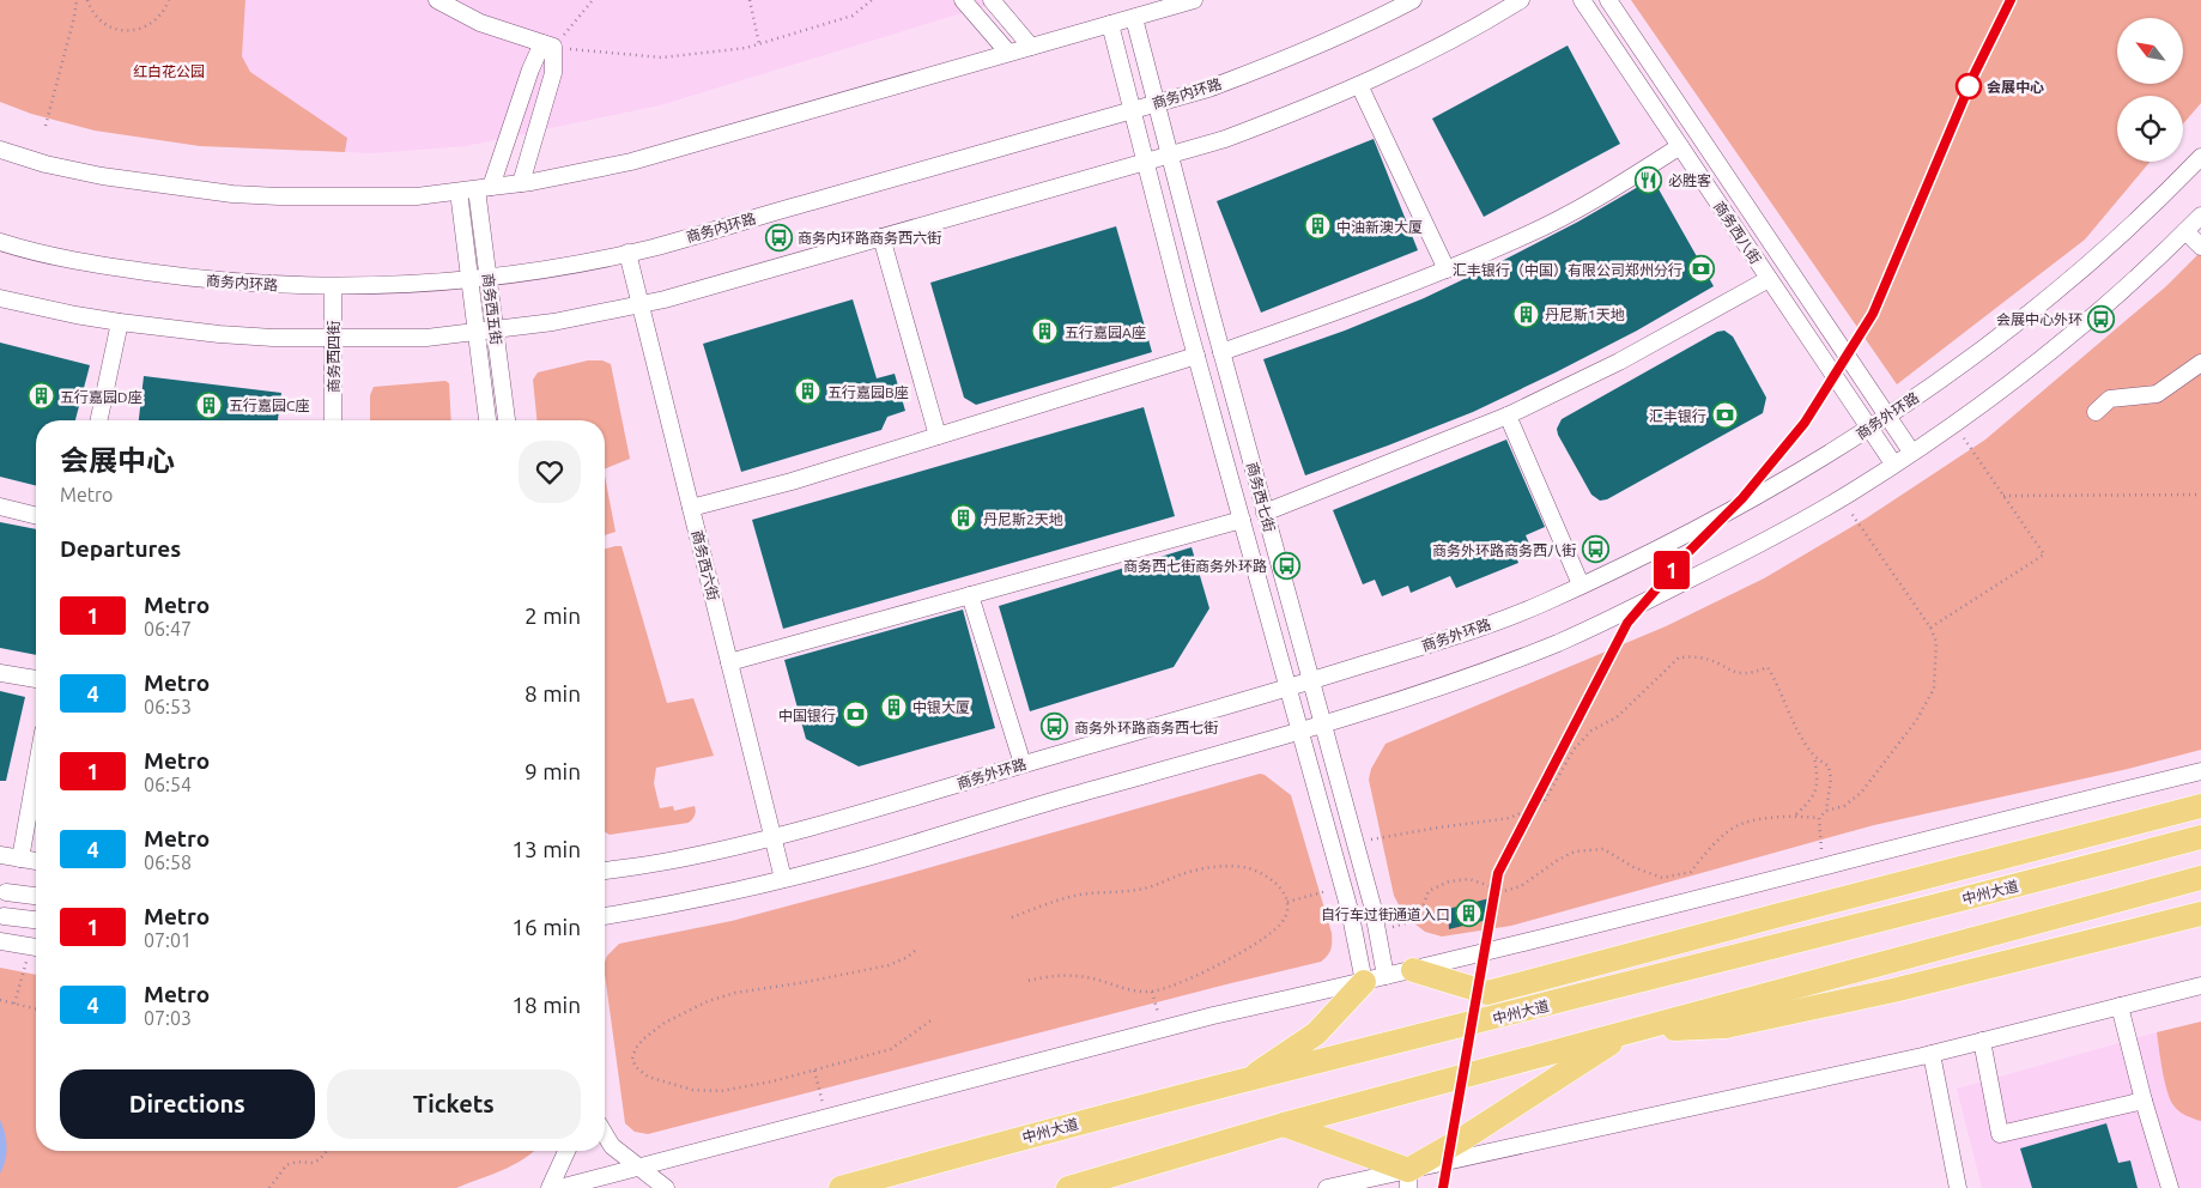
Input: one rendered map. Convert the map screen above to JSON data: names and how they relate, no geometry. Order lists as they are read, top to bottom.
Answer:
{
  "streets": {
    "highway": ["中州大道"],
    "street": [
      "商务内环路",
      "商务西八街",
      "商务西五街",
      "商务西四街",
      "商务外环路",
      "商务西七街",
      "商务西六街"
    ]
  },
  "crossings": [
    ["商务内环路", "商务西五街"],
    ["商务内环路", "商务西四街"],
    ["商务内环路", "商务西七街"],
    ["商务内环路", "商务西六街"],
    ["商务西八街", "商务外环路"],
    ["商务外环路", "商务西七街"],
    ["商务外环路", "商务西六街"]
  ],
  "parks": ["红白花公园"],
  "places": {
    "other": ["会展中心"],
    "restaurant": ["必胜客"],
    "building": [
      "中油新澳大厦",
      "丹尼斯1天地",
      "五行嘉园A座",
      "五行嘉园B座",
      "五行嘉园D座",
      "五行嘉园C座",
      "丹尼斯2天地",
      "中银大厦",
      "自行车过街通道入口"
    ],
    "bus stop": [
      "商务内环路商务西六街",
      "会展中心外环",
      "商务外环路商务西八街",
      "商务西七街商务外环路",
      "商务外环路商务西七街"
    ],
    "bank": ["汇丰银行（中国）有限公司郑州分行", "汇丰银行", "中国银行"]
  },
  "lines": ["metro line 1"],
  "north": "top left",
  "page": {
    "on_map": "1",
    "heading": [
      ["会展中心", "Metro"],
      "Departures"
    ],
    "list": [
      {
        "mark": "1",
        "name": "Metro",
        "note": "06:47",
        "value": "2 min"
      },
      {
        "mark": "4",
        "name": "Metro",
        "note": "06:53",
        "value": "8 min"
      },
      {
        "mark": "1",
        "name": "Metro",
        "note": "06:54",
        "value": "9 min"
      },
      {
        "mark": "4",
        "name": "Metro",
        "note": "06:58",
        "value": "13 min"
      },
      {
        "mark": "1",
        "name": "Metro",
        "note": "07:01",
        "value": "16 min"
      },
      {
        "mark": "4",
        "name": "Metro",
        "note": "07:03",
        "value": "18 min"
      }
    ],
    "buttons": ["Directions", "Tickets"]
  }
}
